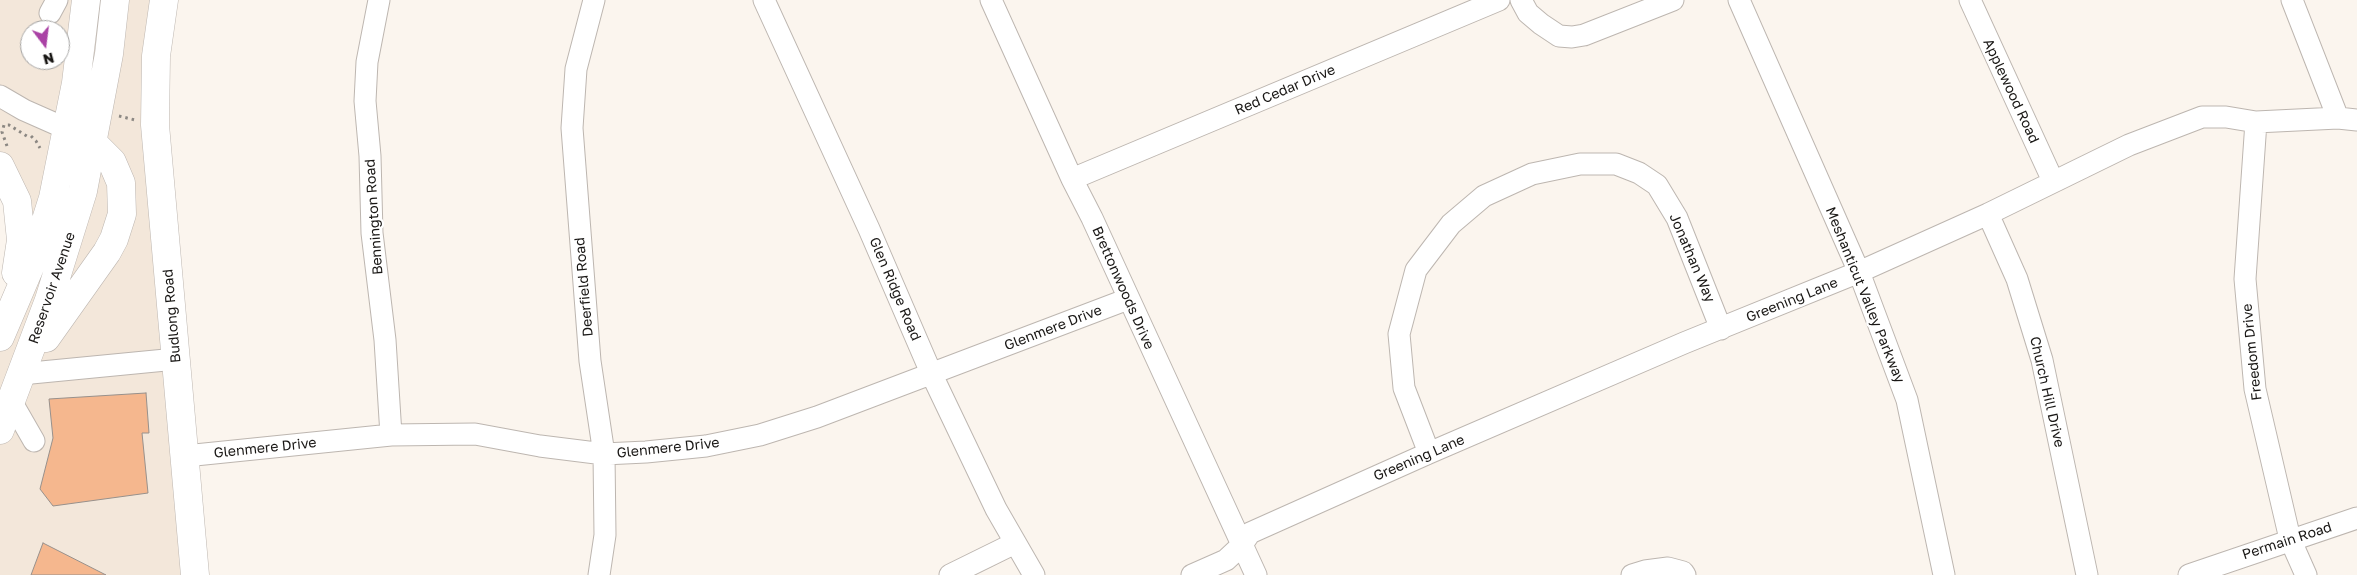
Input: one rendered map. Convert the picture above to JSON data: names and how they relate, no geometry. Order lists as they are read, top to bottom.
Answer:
{
  "streets": {
    "main road": ["Reservoir Avenue", "Budlong Road"],
    "street": [
      "Red Cedar Drive",
      "Applewood Road",
      "Bennington Road",
      "Jonathan Way",
      "Deerfield Road",
      "Brettonwoods Drive",
      "Glen Ridge Road",
      "Meshanticut Valley Parkway",
      "Greening Lane",
      "Glenmere Drive",
      "Freedom Drive",
      "Church Hill Drive",
      "Permain Road"
    ]
  },
  "crossings": [
    ["Red Cedar Drive", "Brettonwoods Drive"],
    ["Applewood Road", "Greening Lane"],
    ["Bennington Road", "Glenmere Drive"],
    ["Jonathan Way", "Greening Lane"],
    ["Deerfield Road", "Glenmere Drive"],
    ["Brettonwoods Drive", "Greening Lane"],
    ["Brettonwoods Drive", "Glenmere Drive"],
    ["Glen Ridge Road", "Glenmere Drive"],
    ["Meshanticut Valley Parkway", "Greening Lane"],
    ["Greening Lane", "Freedom Drive"],
    ["Greening Lane", "Church Hill Drive"],
    ["Budlong Road", "Glenmere Drive"],
    ["Freedom Drive", "Permain Road"]
  ],
  "north": "bottom"
}
